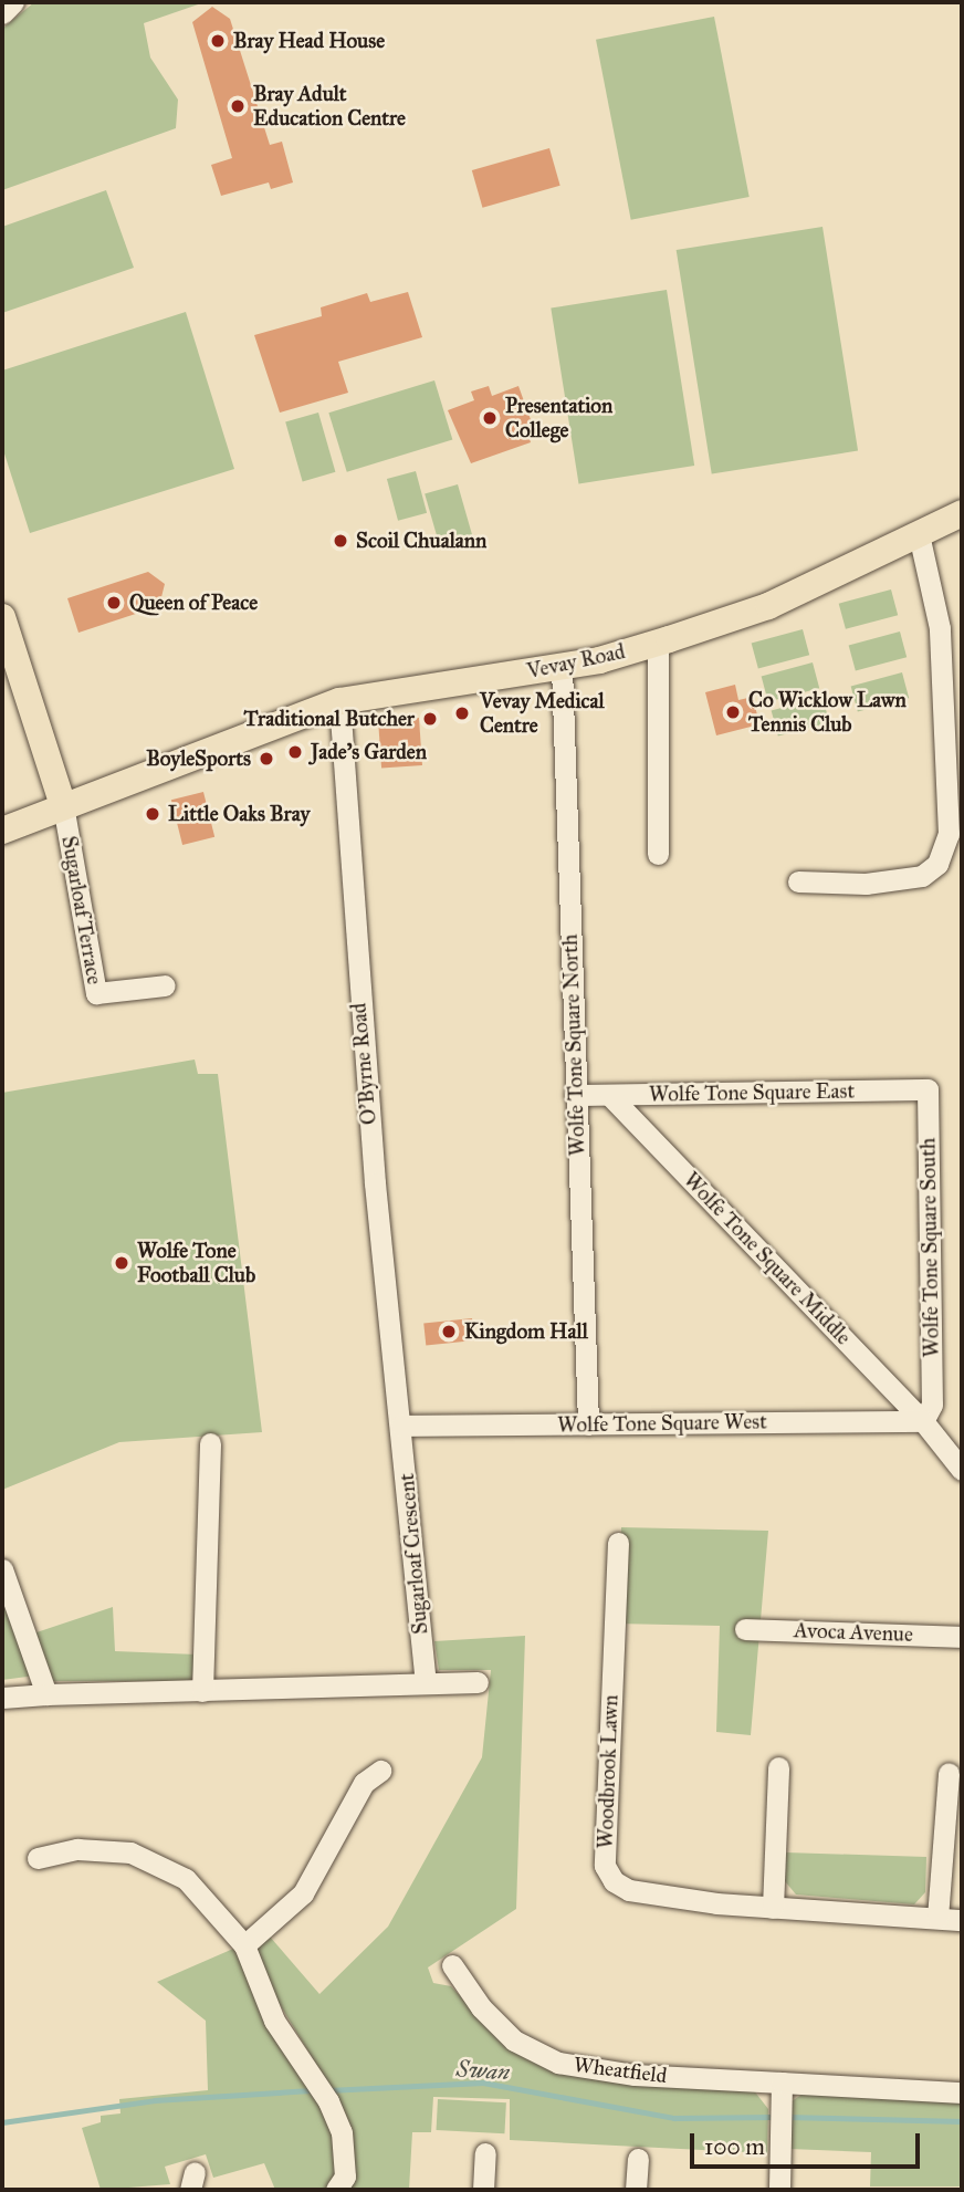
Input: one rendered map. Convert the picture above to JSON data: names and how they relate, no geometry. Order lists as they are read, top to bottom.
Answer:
{
  "streets": {
    "main road": ["Vevay Road"],
    "street": [
      "Sugarloaf Terrace",
      "Wolfe Tone Square North",
      "O'Byrne Road",
      "Wolfe Tone Square East",
      "Wolfe Tone Square South",
      "Wolfe Tone Square Middle",
      "Wolfe Tone Square West",
      "Sugarloaf Crescent",
      "Avoca Avenue",
      "Woodbrook Lawn",
      "Wheatfield"
    ]
  },
  "crossings": [
    ["Vevay Road", "Sugarloaf Terrace"],
    ["Vevay Road", "Wolfe Tone Square North"],
    ["Vevay Road", "O'Byrne Road"],
    ["Wolfe Tone Square North", "Wolfe Tone Square East"],
    ["Wolfe Tone Square North", "Wolfe Tone Square West"],
    ["O'Byrne Road", "Wolfe Tone Square West"],
    ["O'Byrne Road", "Sugarloaf Crescent"],
    ["Wolfe Tone Square East", "Wolfe Tone Square South"],
    ["Wolfe Tone Square East", "Wolfe Tone Square Middle"],
    ["Wolfe Tone Square South", "Wolfe Tone Square Middle"],
    ["Wolfe Tone Square South", "Wolfe Tone Square West"],
    ["Wolfe Tone Square Middle", "Wolfe Tone Square West"],
    ["Wolfe Tone Square West", "Sugarloaf Crescent"]
  ],
  "water": ["Swan"],
  "places": [
    "Bray Head House",
    "Bray Adult Education Centre",
    "Presentation College",
    "Scoil Chualann",
    "Queen of Peace",
    "Co Wicklow Lawn Tennis Club",
    "Vevay Medical Centre",
    "Traditional Butcher",
    "Jade's Garden",
    "BoyleSports",
    "Little Oaks Bray",
    "Wolfe Tone Football Club",
    "Kingdom Hall"
  ],
  "scale_bar": "100 m"
}
